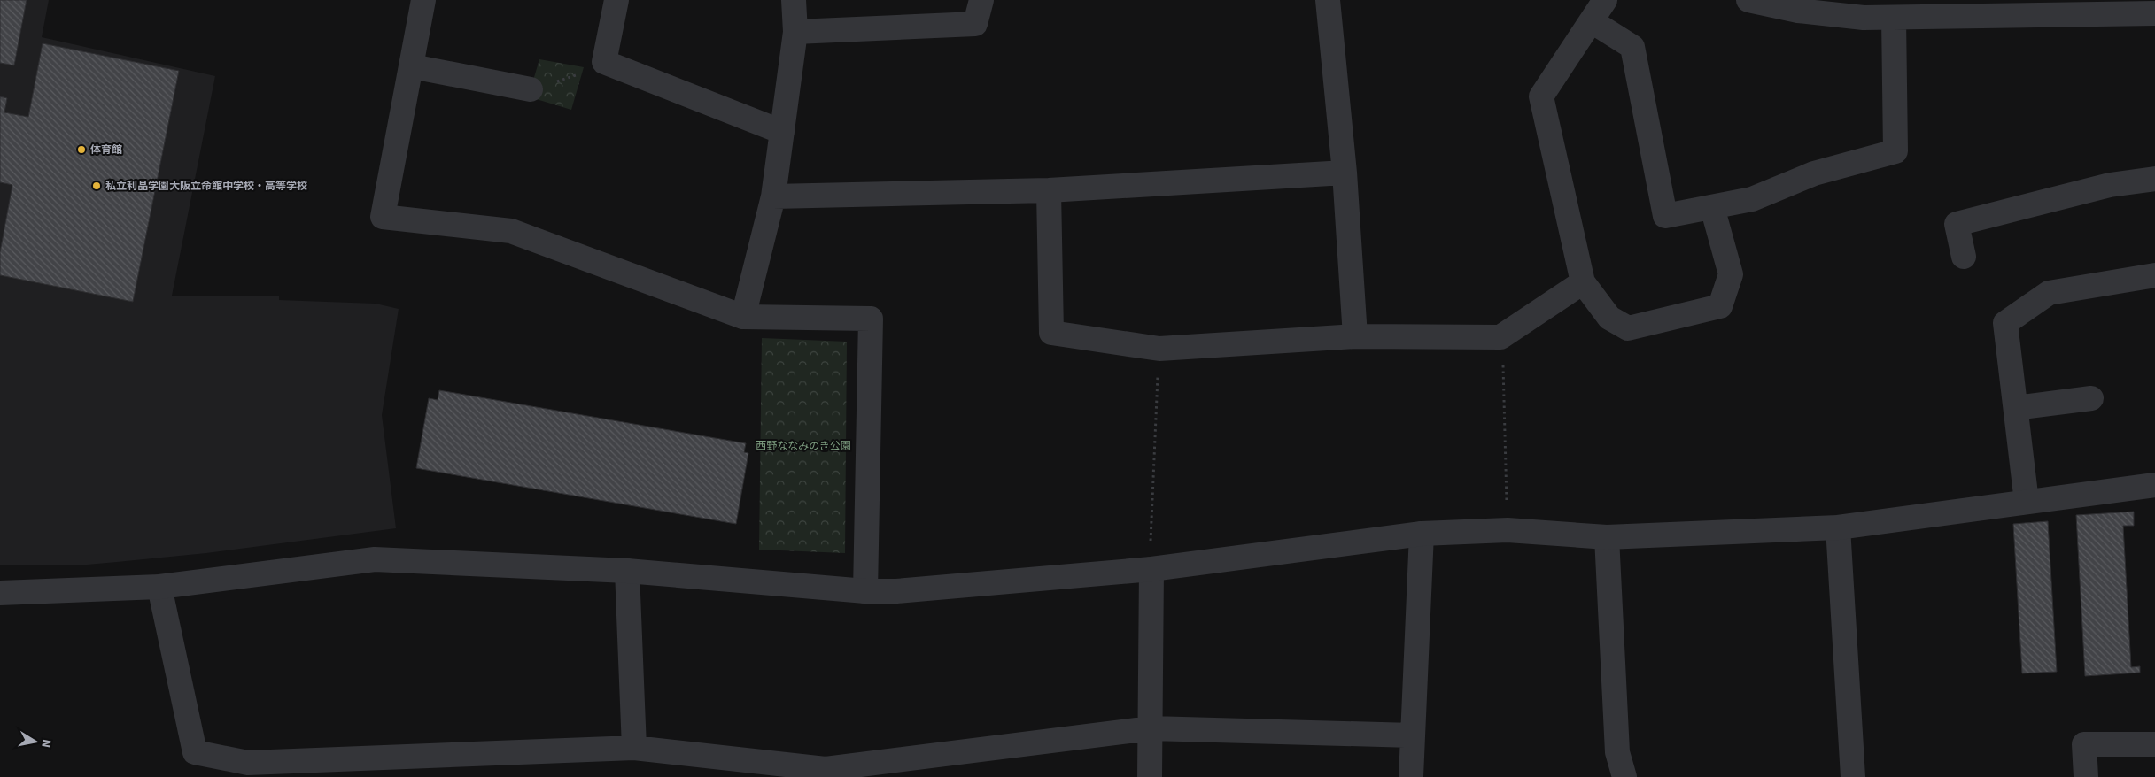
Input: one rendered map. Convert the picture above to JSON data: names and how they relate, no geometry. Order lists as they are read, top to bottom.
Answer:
{
  "parks": ["西野ななみのき公園"],
  "places": ["体育館", "私立利晶学園大阪立命館中学校・高等学校"],
  "north": "right"
}
